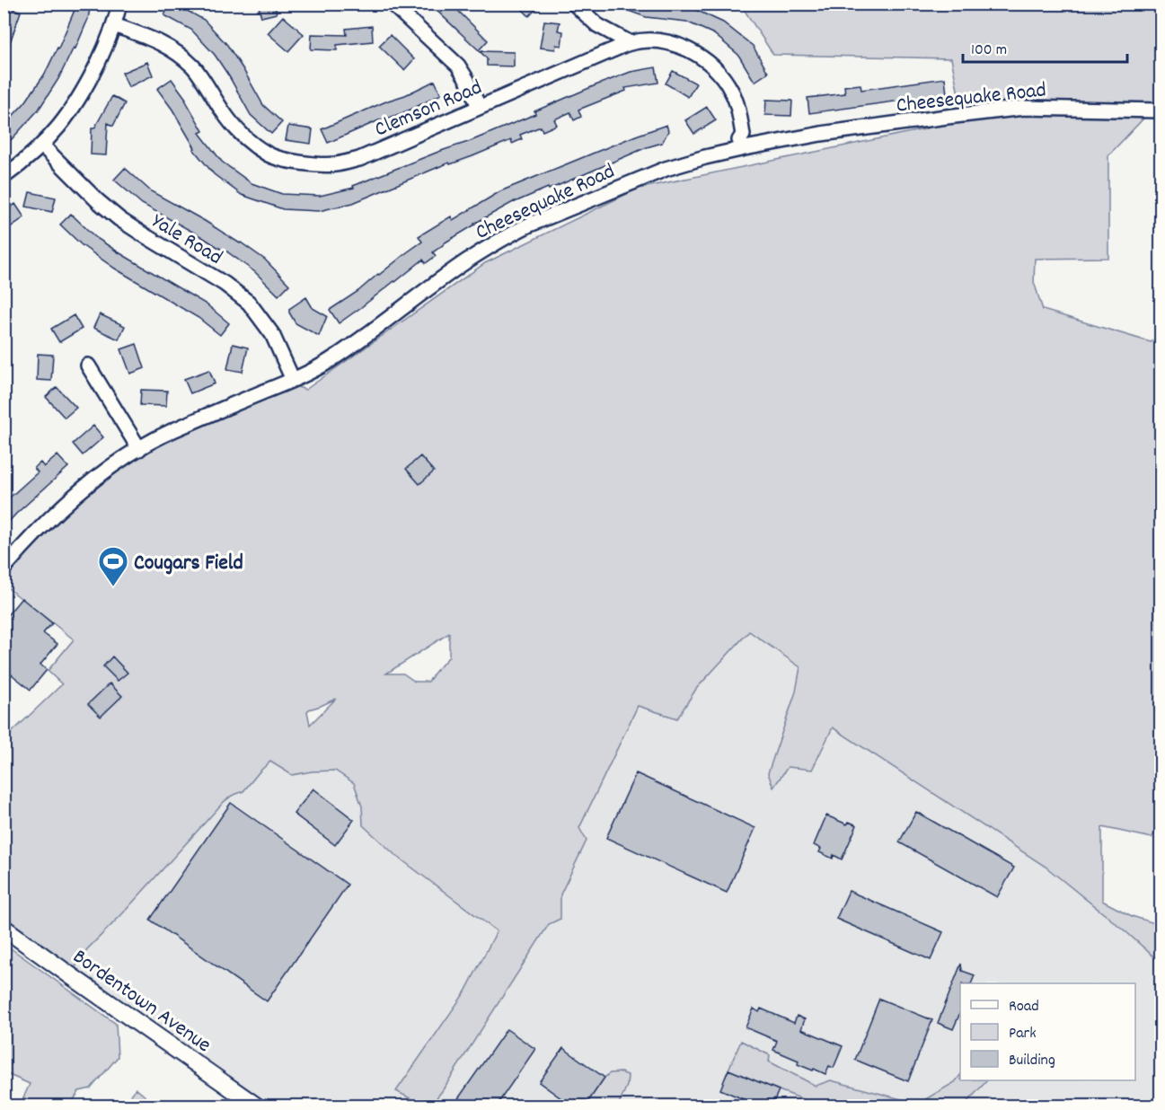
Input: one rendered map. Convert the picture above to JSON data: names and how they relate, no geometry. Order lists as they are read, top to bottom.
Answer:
{
  "streets": {
    "street": [
      "Cheesequake Road",
      "Clemson Road",
      "Yale Road",
      "Bordentown Avenue"
    ]
  },
  "crossings": [
    ["Cheesequake Road", "Yale Road"]
  ],
  "places": {
    "sports": ["Cougars Field"]
  },
  "legend": ["Road", "Park", "Building"],
  "scale_bar": "100 m"
}
